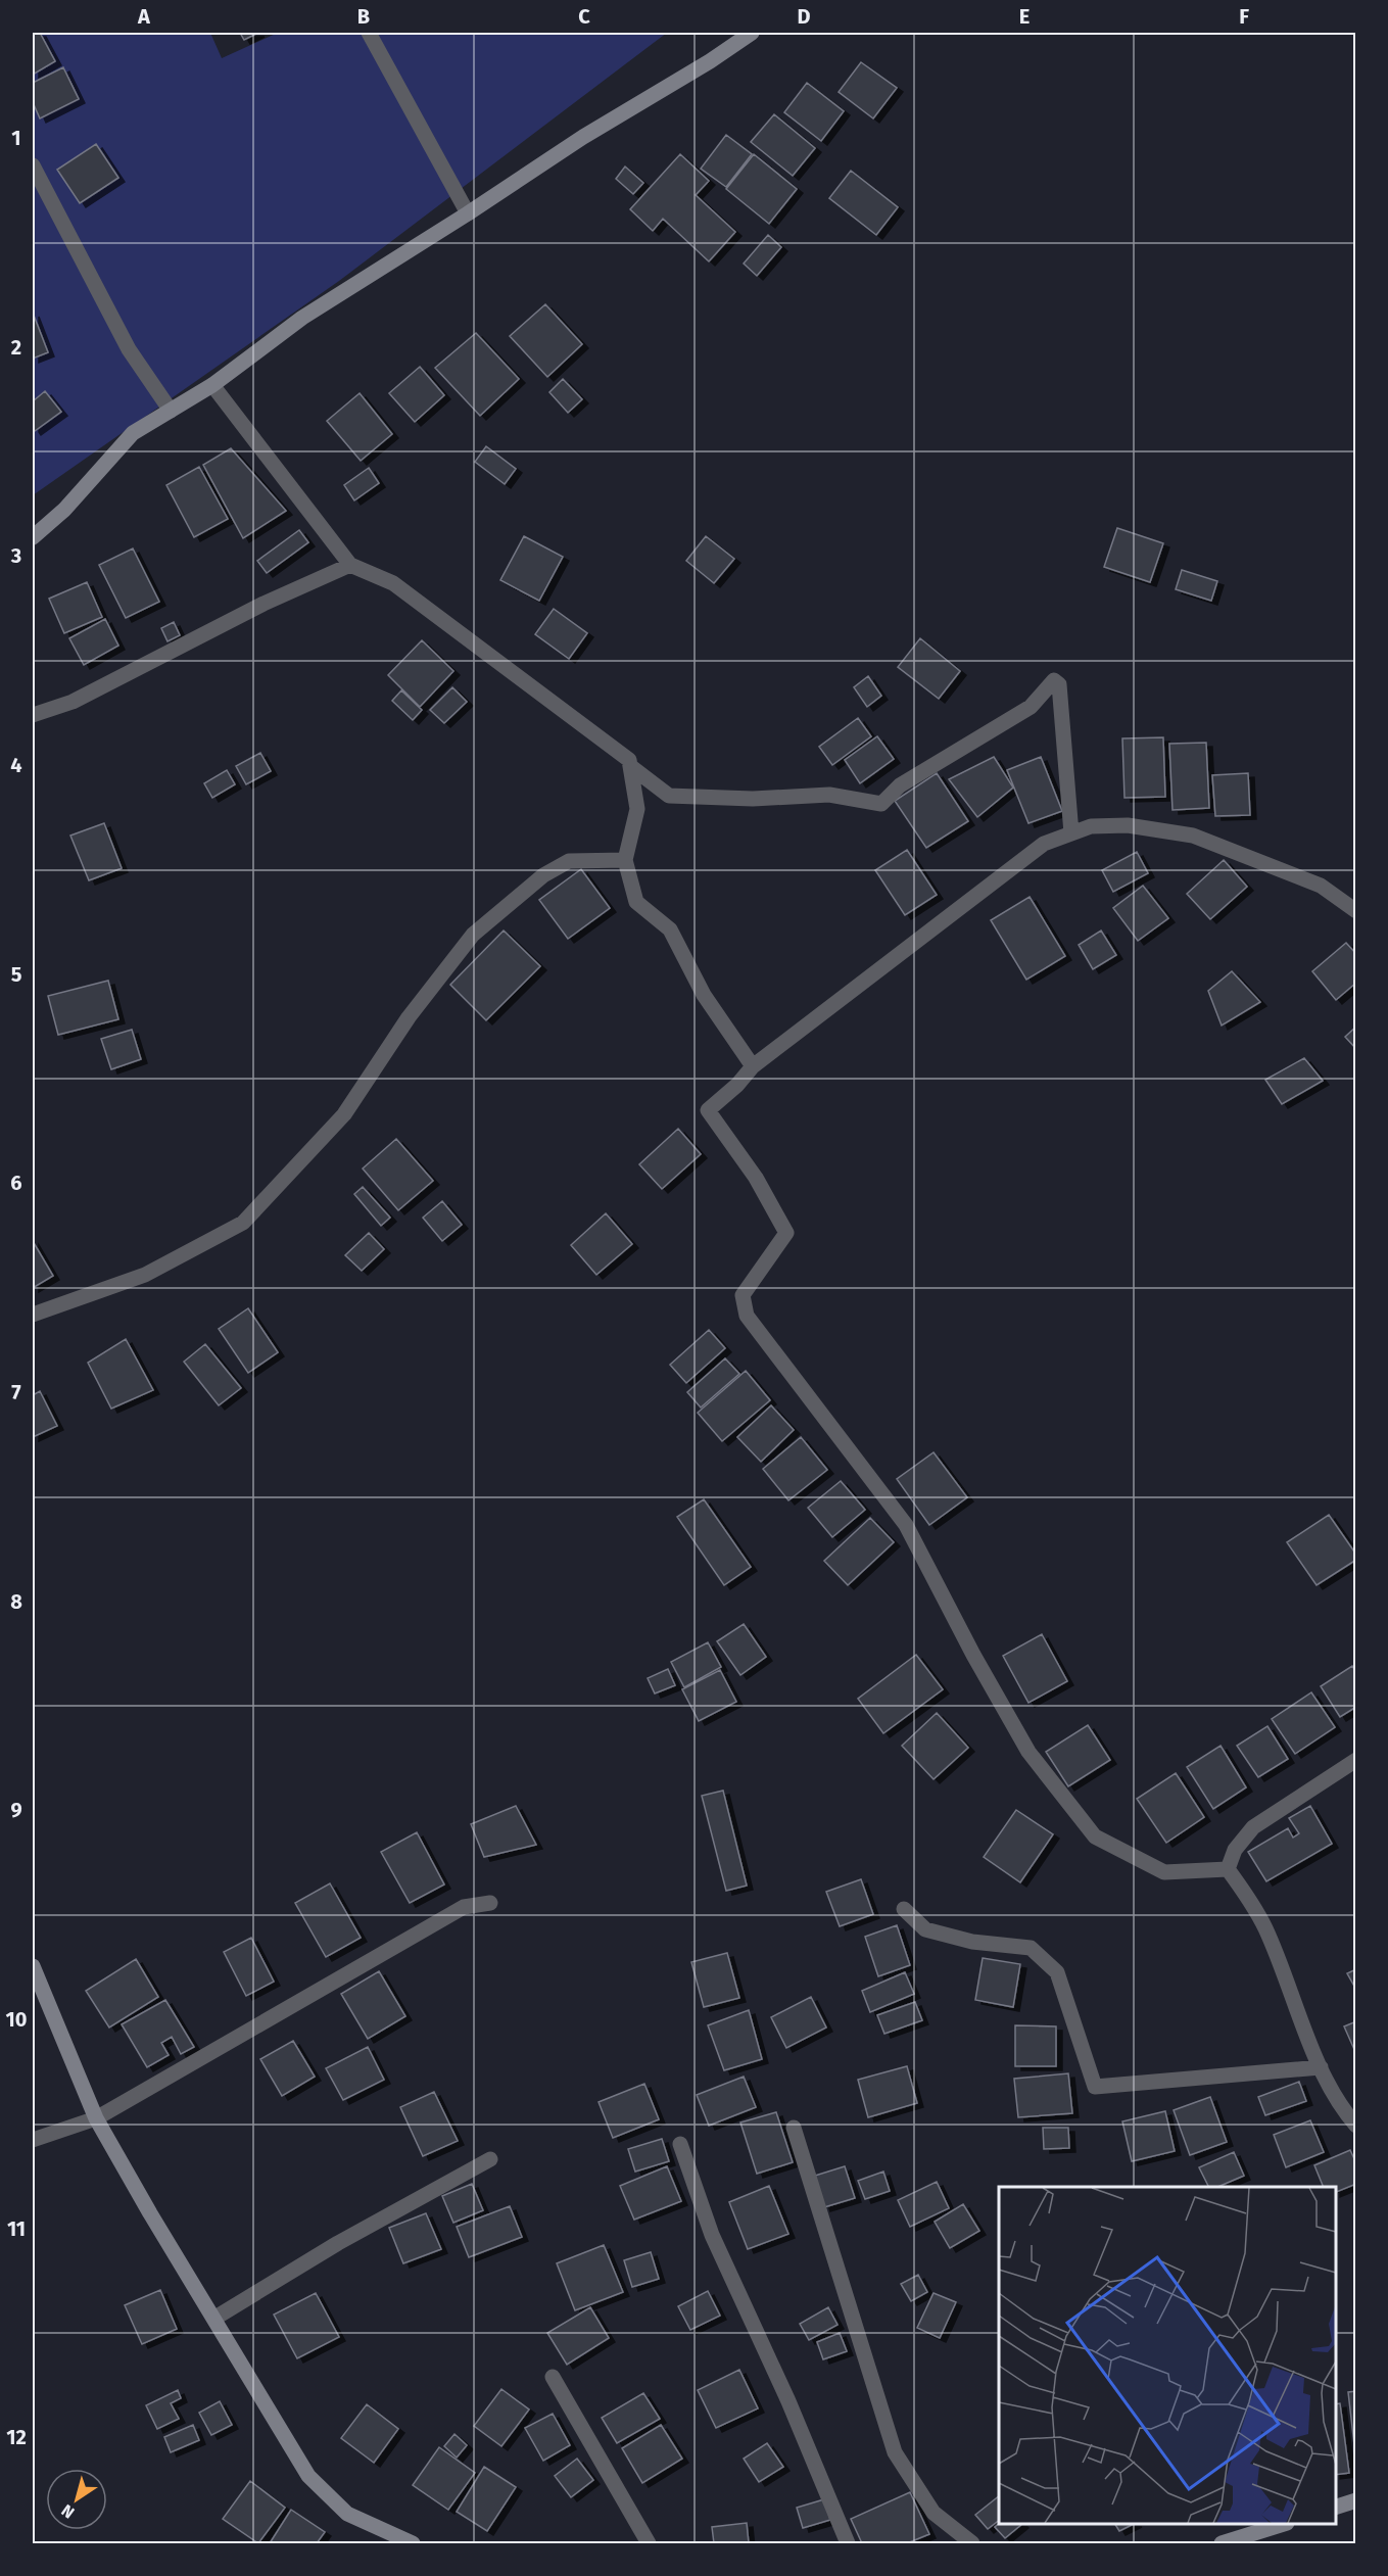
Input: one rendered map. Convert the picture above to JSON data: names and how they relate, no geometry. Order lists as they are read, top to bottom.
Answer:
{
  "north": "bottom left",
  "grid": {
    "columns": [
      "A",
      "B",
      "C",
      "D",
      "E",
      "F"
    ],
    "rows": [
      "1",
      "2",
      "3",
      "4",
      "5",
      "6",
      "7",
      "8",
      "9",
      "10",
      "11",
      "12"
    ]
  }
}
